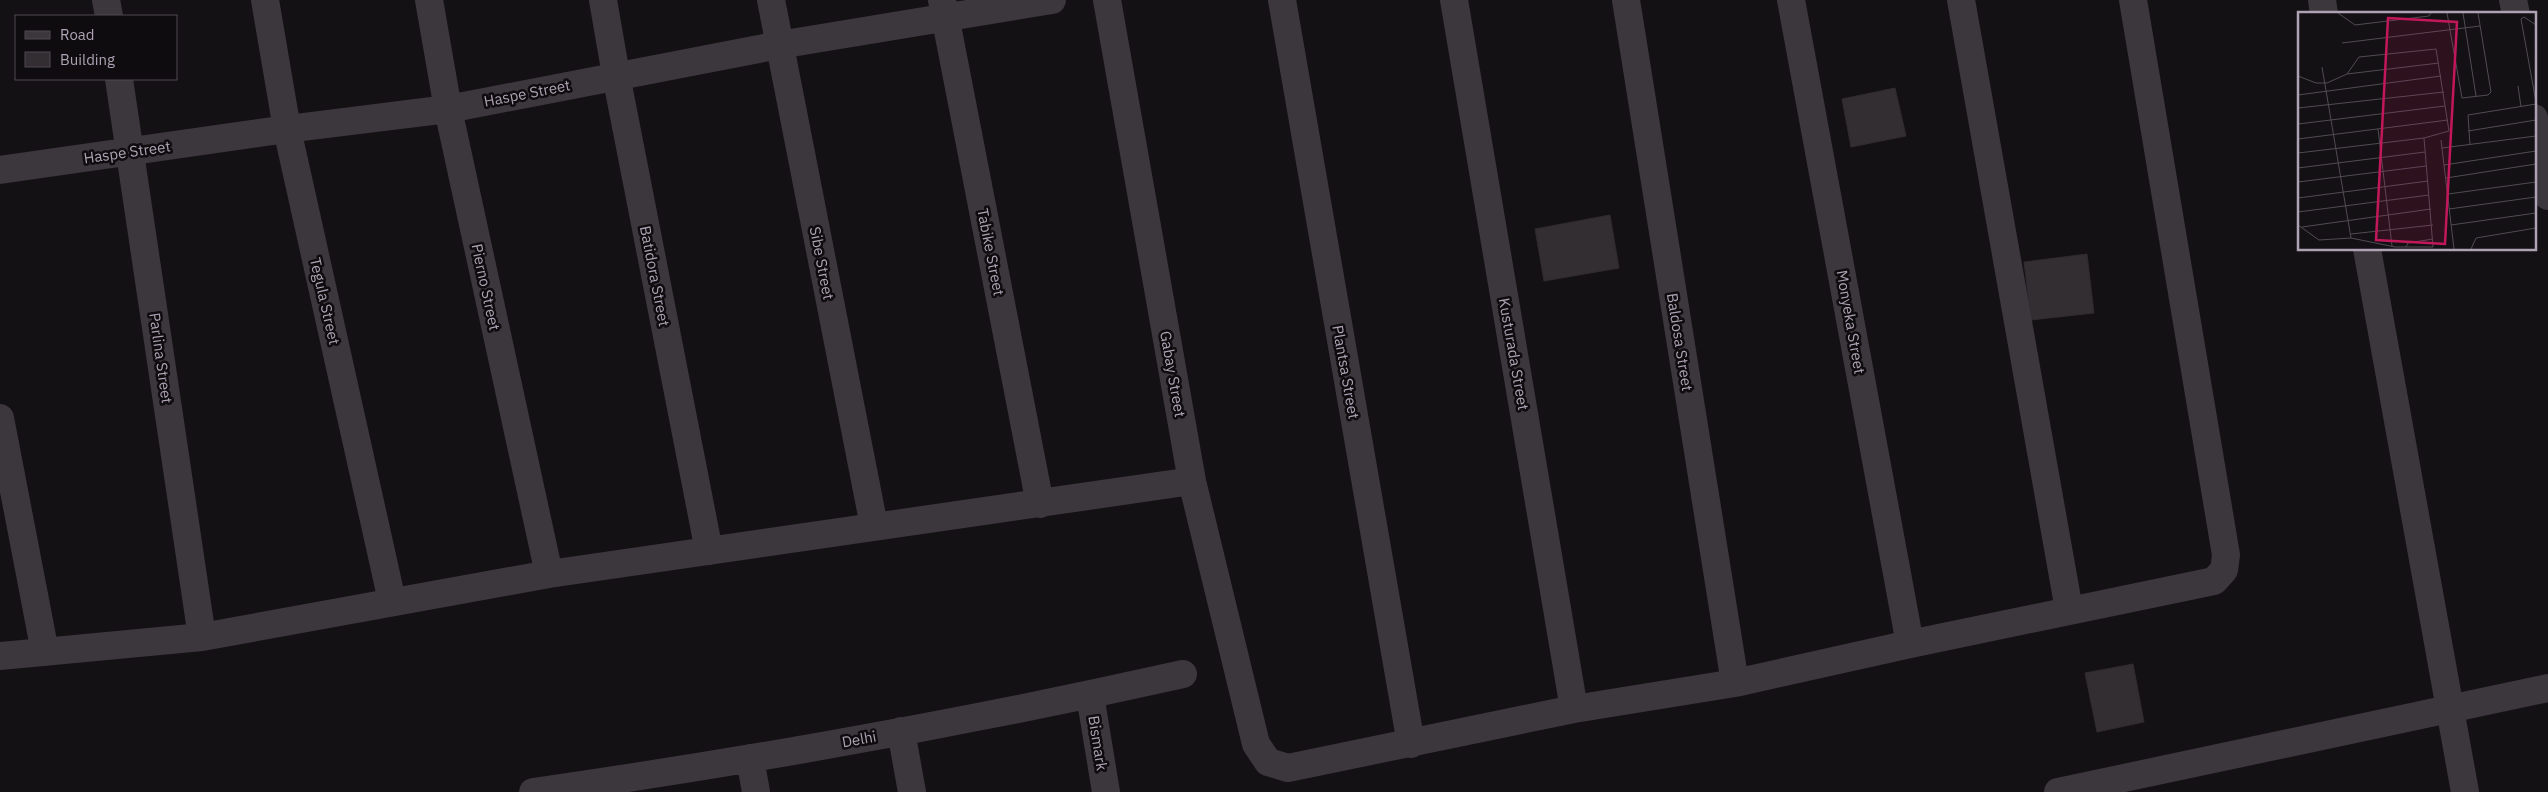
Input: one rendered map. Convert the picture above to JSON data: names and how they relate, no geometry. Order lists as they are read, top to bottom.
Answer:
{
  "streets": {
    "street": [
      "Haspe Street",
      "Tabike Street",
      "Sibe Street",
      "Batidora Street",
      "Pierno Street",
      "Tegula Street",
      "Monyeka Street",
      "Baldosa Street",
      "Kusturada Street",
      "Parlina Street",
      "Plantsa Street",
      "Gabay Street",
      "Delhi",
      "Bismark"
    ]
  },
  "crossings": [
    ["Haspe Street", "Tabike Street"],
    ["Haspe Street", "Sibe Street"],
    ["Haspe Street", "Batidora Street"],
    ["Haspe Street", "Pierno Street"],
    ["Haspe Street", "Tegula Street"],
    ["Haspe Street", "Parlina Street"],
    ["Plantsa Street", "Gabay Street"],
    ["Delhi", "Bismark"]
  ],
  "legend": ["Road", "Building"]
}
